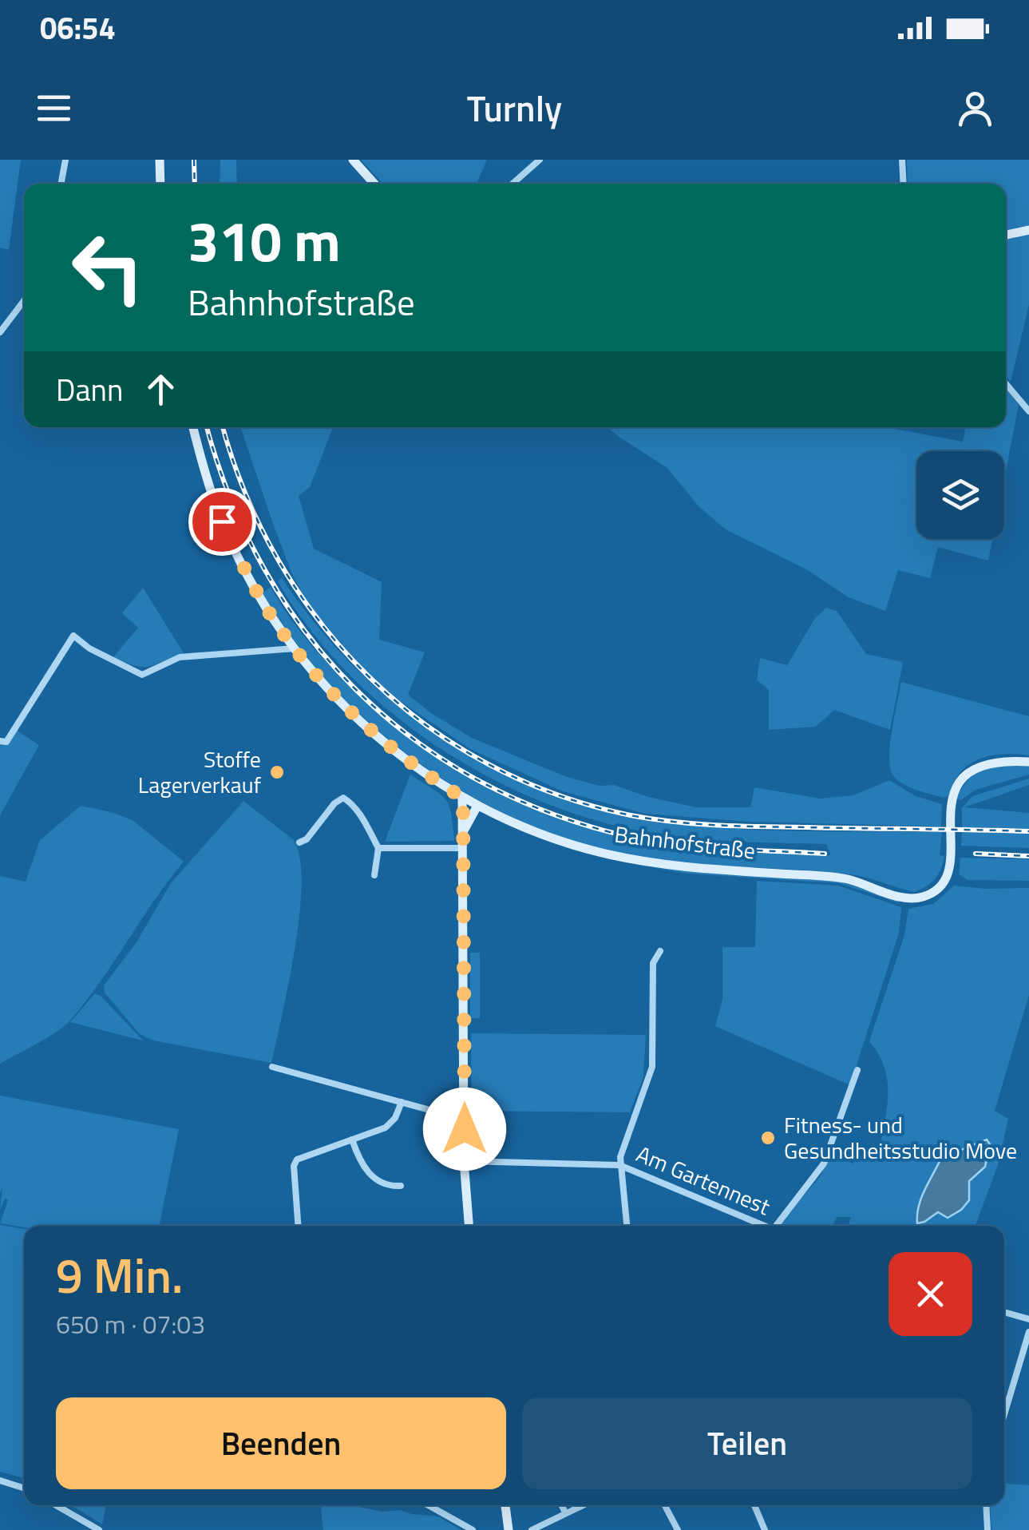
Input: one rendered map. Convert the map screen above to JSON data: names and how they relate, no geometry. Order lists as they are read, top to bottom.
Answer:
{
  "streets": {
    "main road": ["Bahnhofstraße"],
    "street": ["Am Gartennest"]
  },
  "places": ["Stoffe Lagerverkauf", "Fitness- und Gesundheitsstudio Move"],
  "page": {
    "status": "06:54",
    "header": "Turnly",
    "turn": ["310 m", "Bahnhofstraße"],
    "then": "Dann",
    "heading": ["9 Min.", "650 m · 07:03"],
    "buttons": ["Beenden", "Teilen"]
  }
}
